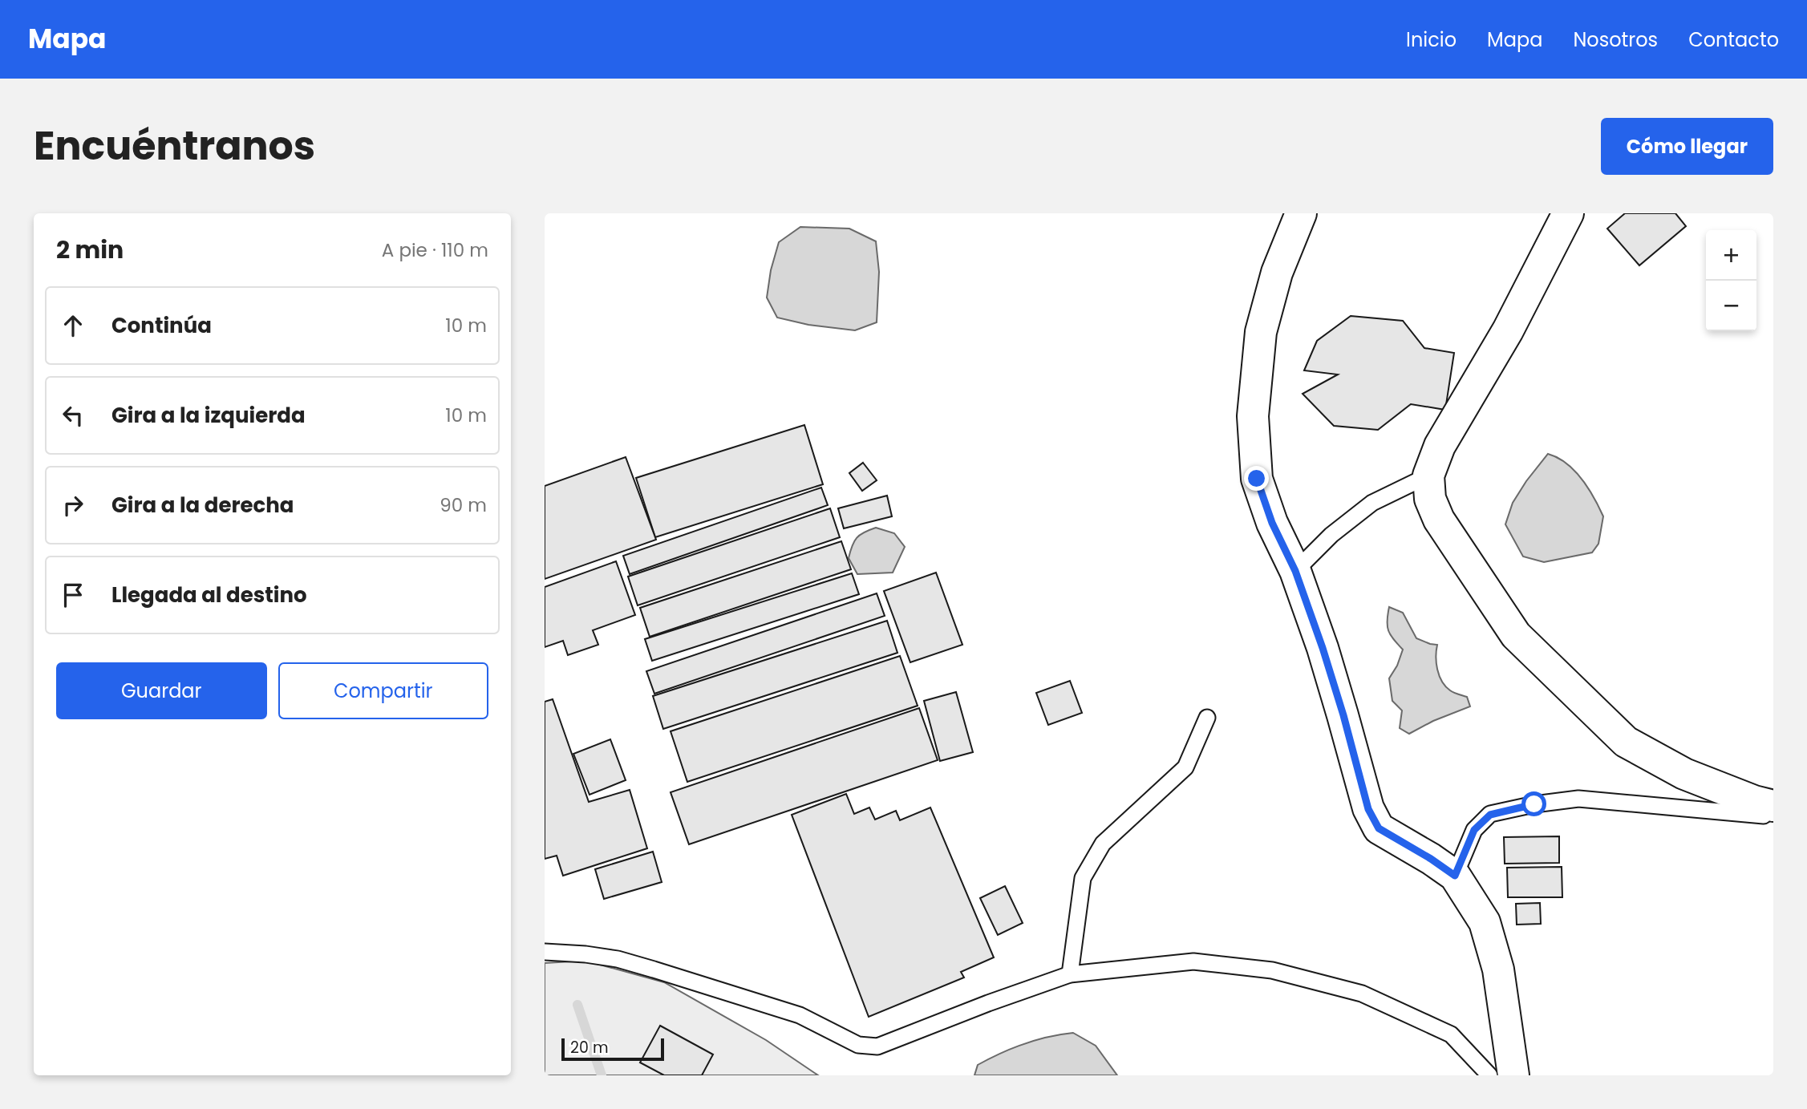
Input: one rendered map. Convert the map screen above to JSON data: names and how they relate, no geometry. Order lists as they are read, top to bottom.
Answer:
{
  "scale_bar": "20 m",
  "page": {
    "header": "Mapa",
    "nav": [
      "Inicio",
      "Mapa",
      "Nosotros",
      "Contacto"
    ],
    "title": "Encuéntranos",
    "buttons": [
      "Cómo llegar",
      ["Guardar", "Compartir"]
    ],
    "heading": ["2 min", "A pie · 110 m"],
    "map_buttons": ["+", "−"],
    "list": [
      ["Continúa", "10 m"],
      ["Gira a la izquierda", "10 m"],
      ["Gira a la derecha", "90 m"],
      "Llegada al destino"
    ],
    "scale": "20 m"
  }
}
